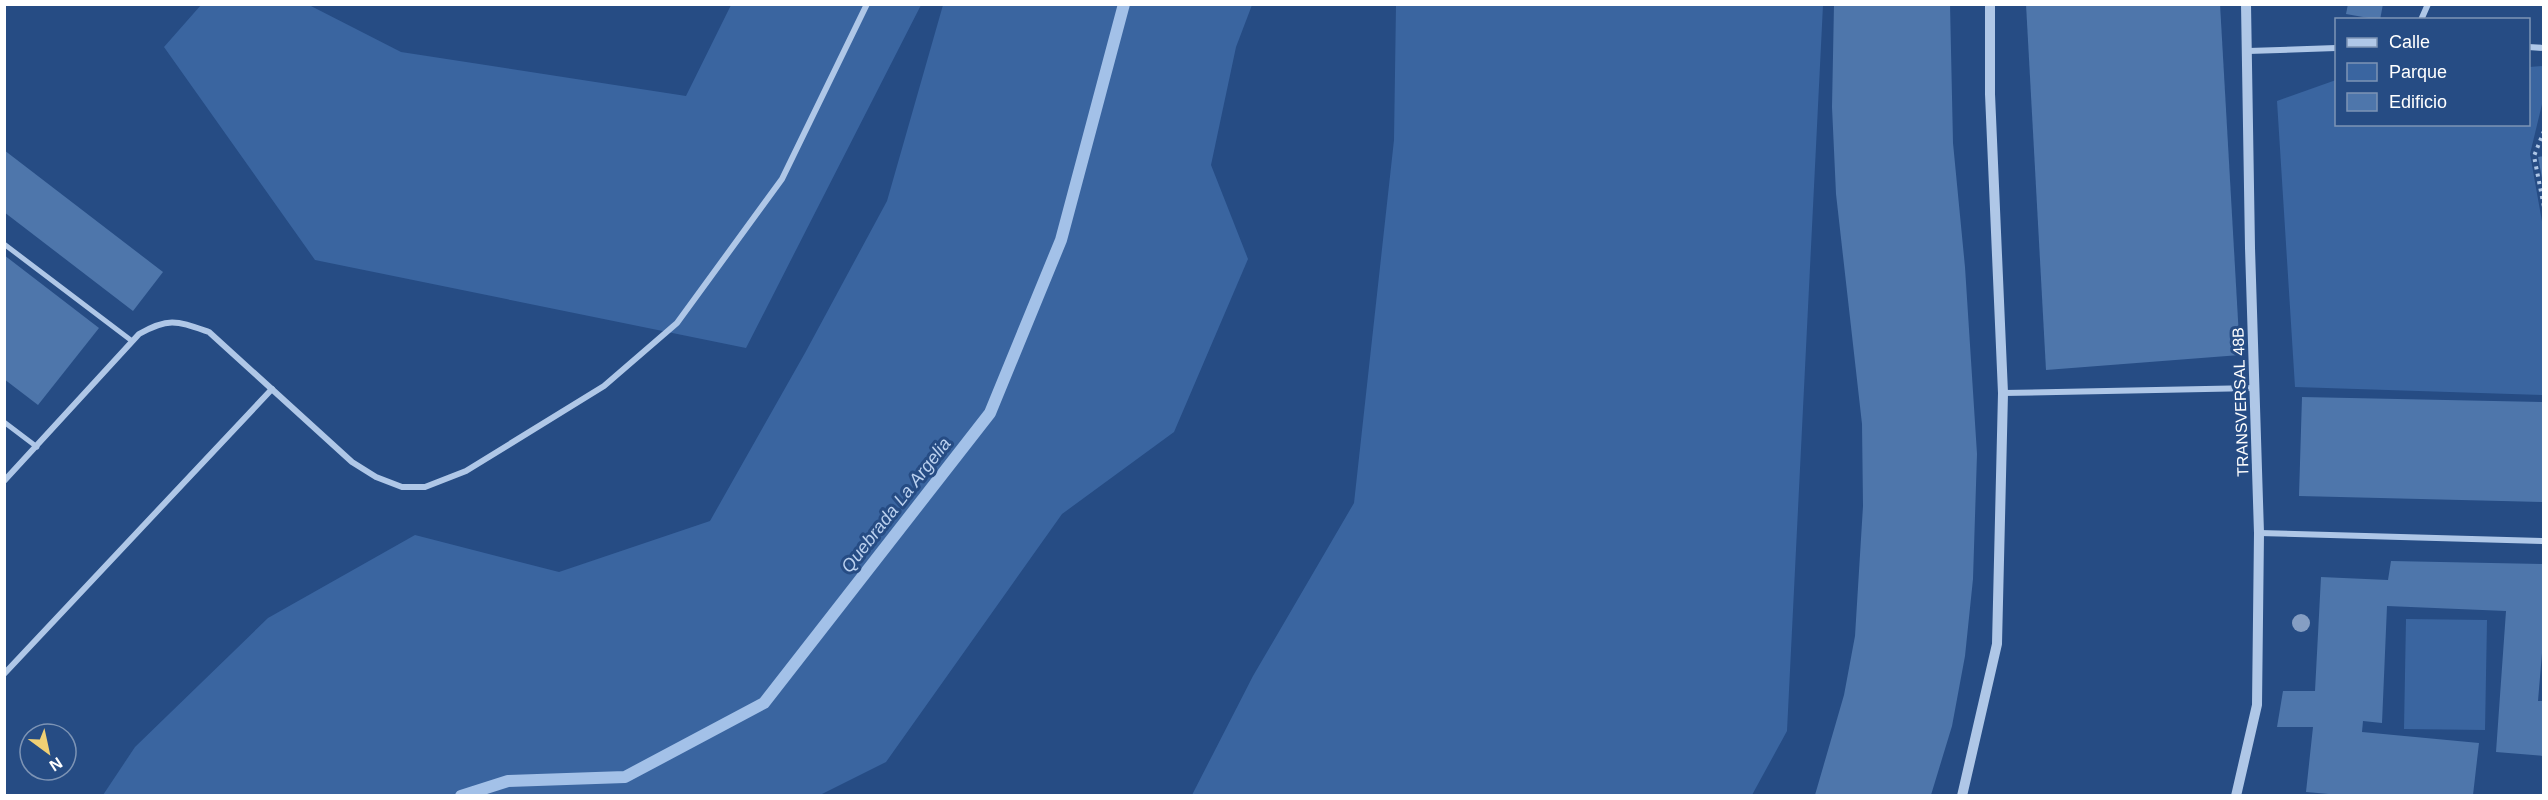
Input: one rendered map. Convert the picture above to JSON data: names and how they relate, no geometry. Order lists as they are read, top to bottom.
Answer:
{
  "streets": {
    "street": ["TRANSVERSAL 48B"]
  },
  "water": ["Quebrada La Argelia"],
  "legend": ["Calle", "Parque", "Edificio"],
  "north": "bottom right"
}
